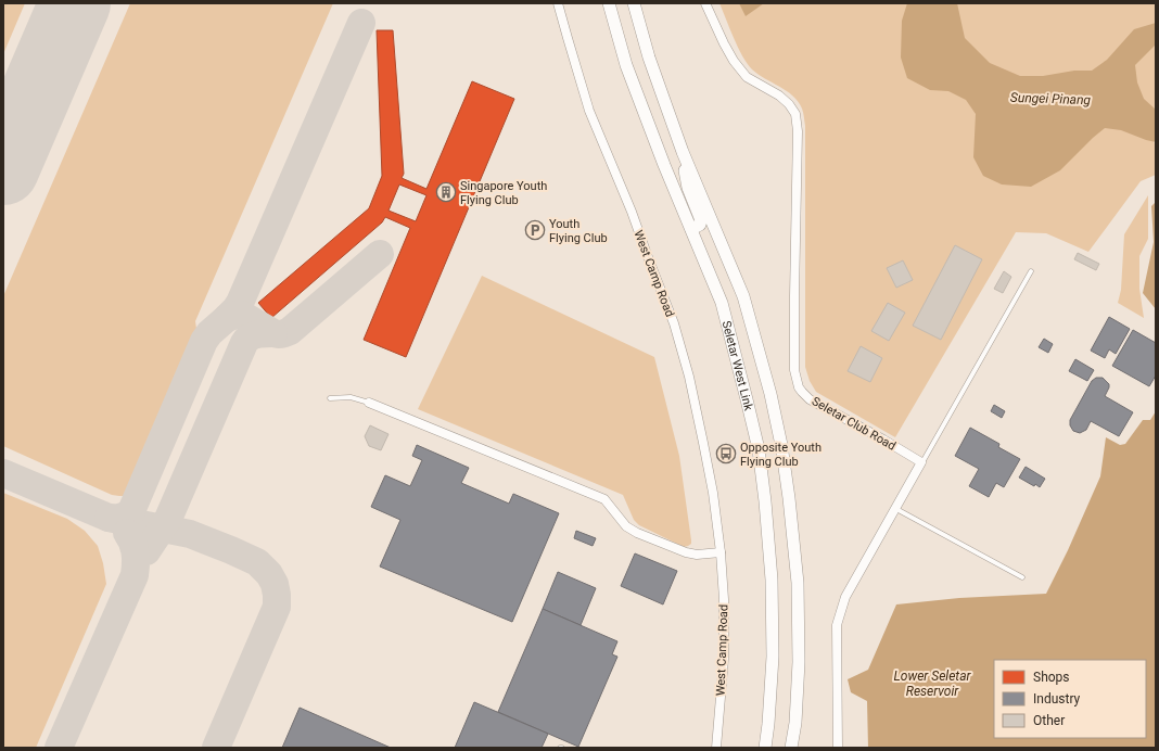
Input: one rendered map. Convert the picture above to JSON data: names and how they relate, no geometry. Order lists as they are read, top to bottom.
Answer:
{
  "streets": {
    "main road": ["Seletar West Link"],
    "street": ["West Camp Road", "Seletar Club Road"]
  },
  "water": ["Sungei Pinang", "Lower Seletar Reservoir"],
  "places": {
    "building": ["Singapore Youth Flying Club"],
    "parking": ["Youth Flying Club"],
    "bus stop": ["Opposite Youth Flying Club"]
  },
  "legend": ["Shops", "Industry", "Other"]
}
